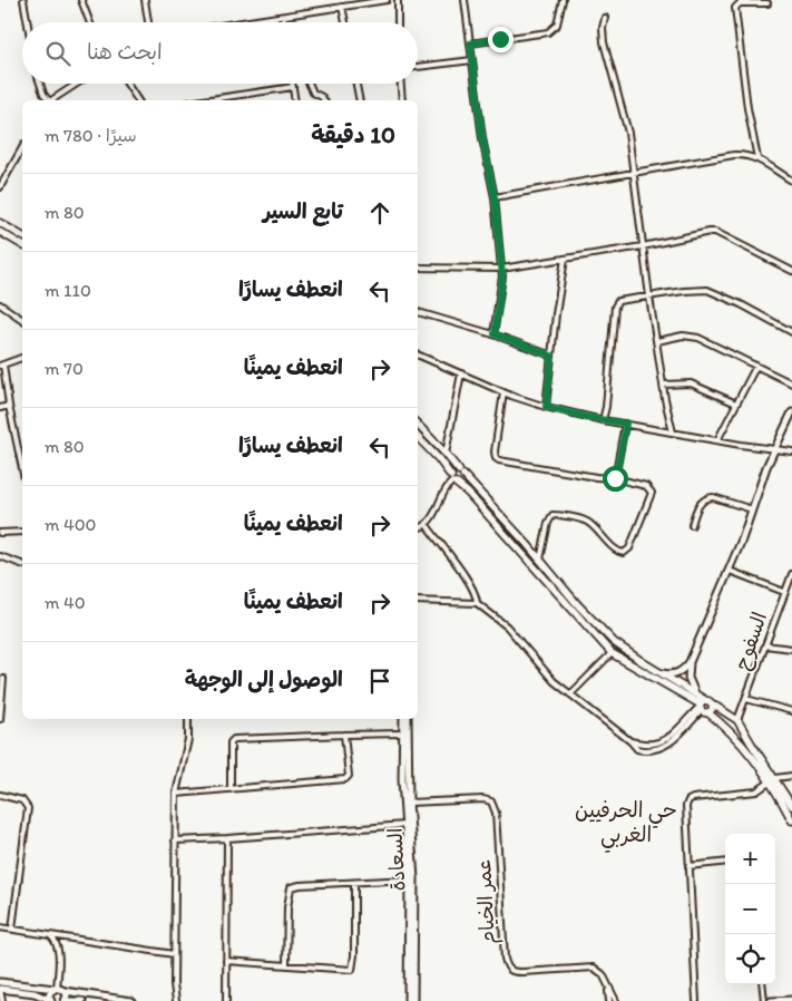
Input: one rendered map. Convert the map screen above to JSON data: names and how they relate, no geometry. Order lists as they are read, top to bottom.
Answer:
{
  "streets": {
    "street": ["السفوح", "السعادة", "عمر الخيام"]
  },
  "crossings": [
    ["السعادة", "عمر الخيام"]
  ],
  "districts": ["حي الحرفيين الغربي"],
  "page": {
    "search": "ابحث هنا",
    "heading": ["10 دقيقة", "سيرًا · 780 m"],
    "list": [
      ["تابع السير", "80 m"],
      ["انعطف يسارًا", "110 m"],
      ["انعطف يمينًا", "70 m"],
      ["انعطف يسارًا", "80 m"],
      ["انعطف يمينًا", "400 m"],
      ["انعطف يمينًا", "40 m"],
      "الوصول إلى الوجهة"
    ],
    "map_buttons": ["+", "−"]
  }
}
